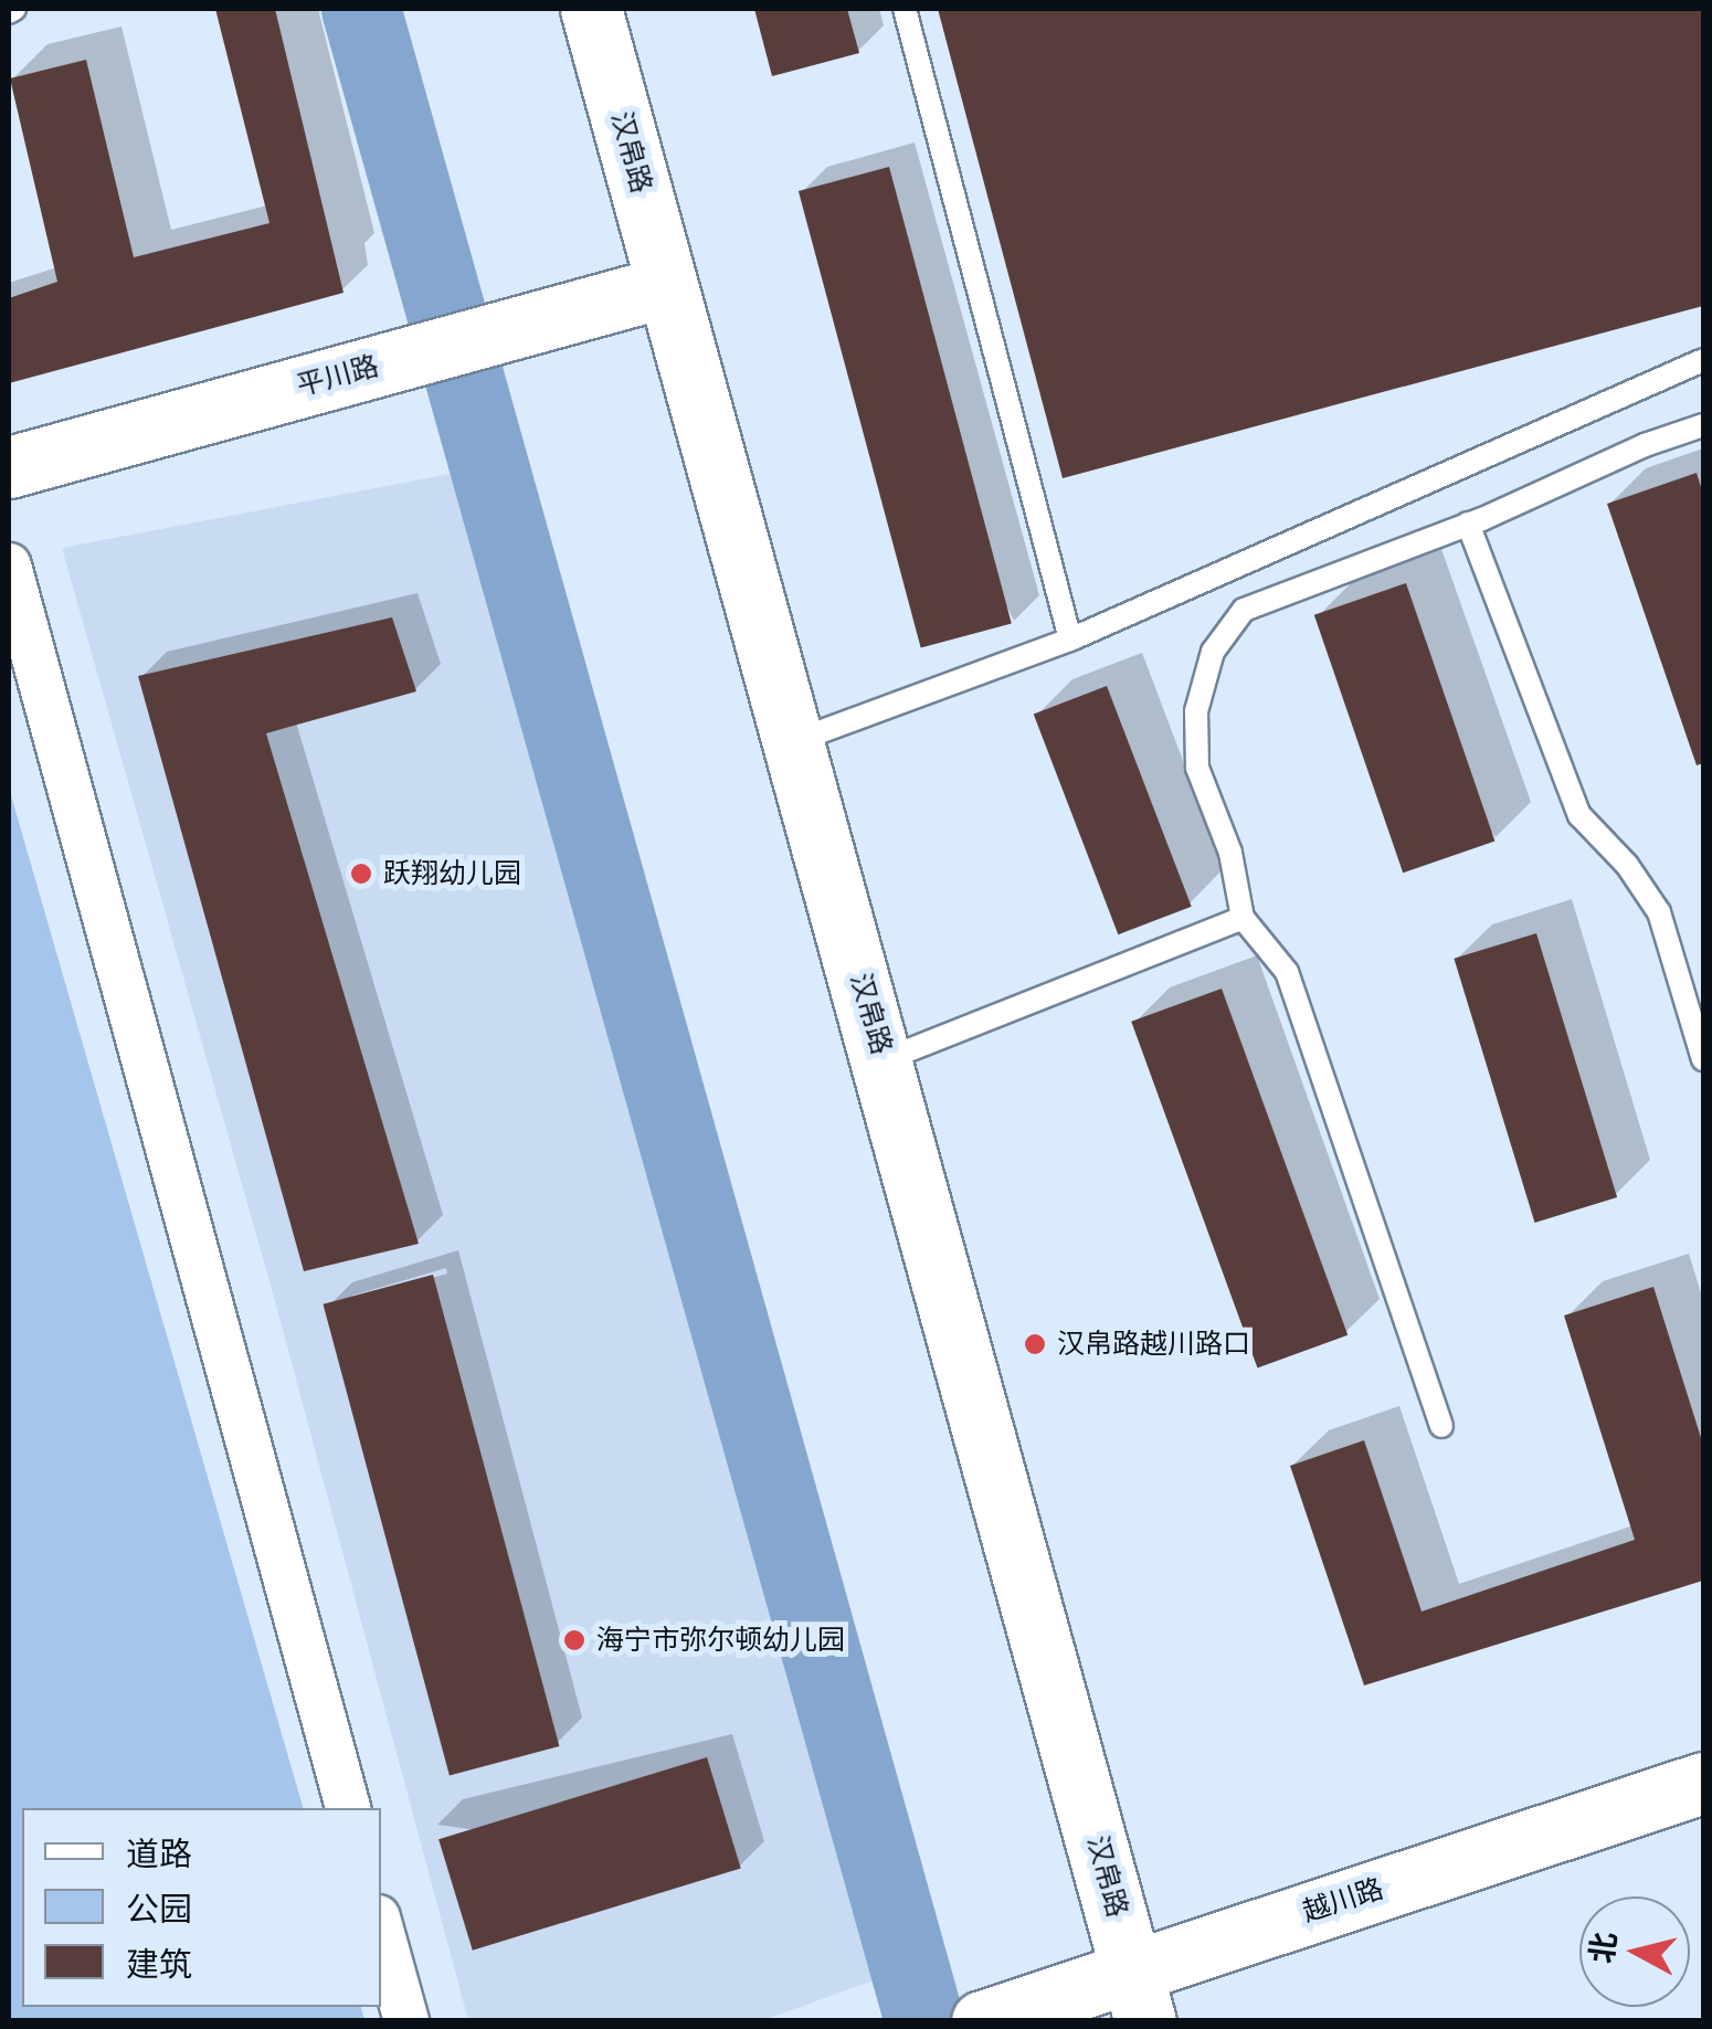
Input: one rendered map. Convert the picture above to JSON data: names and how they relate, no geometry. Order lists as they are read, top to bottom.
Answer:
{
  "streets": {
    "street": ["汉帛路", "平川路", "越川路"]
  },
  "crossings": [
    ["汉帛路", "平川路"],
    ["汉帛路", "越川路"]
  ],
  "places": ["跃翔幼儿园", "汉帛路越川路口", "海宁市弥尔顿幼儿园"],
  "legend": ["道路", "公园", "建筑"],
  "north": "left"
}
